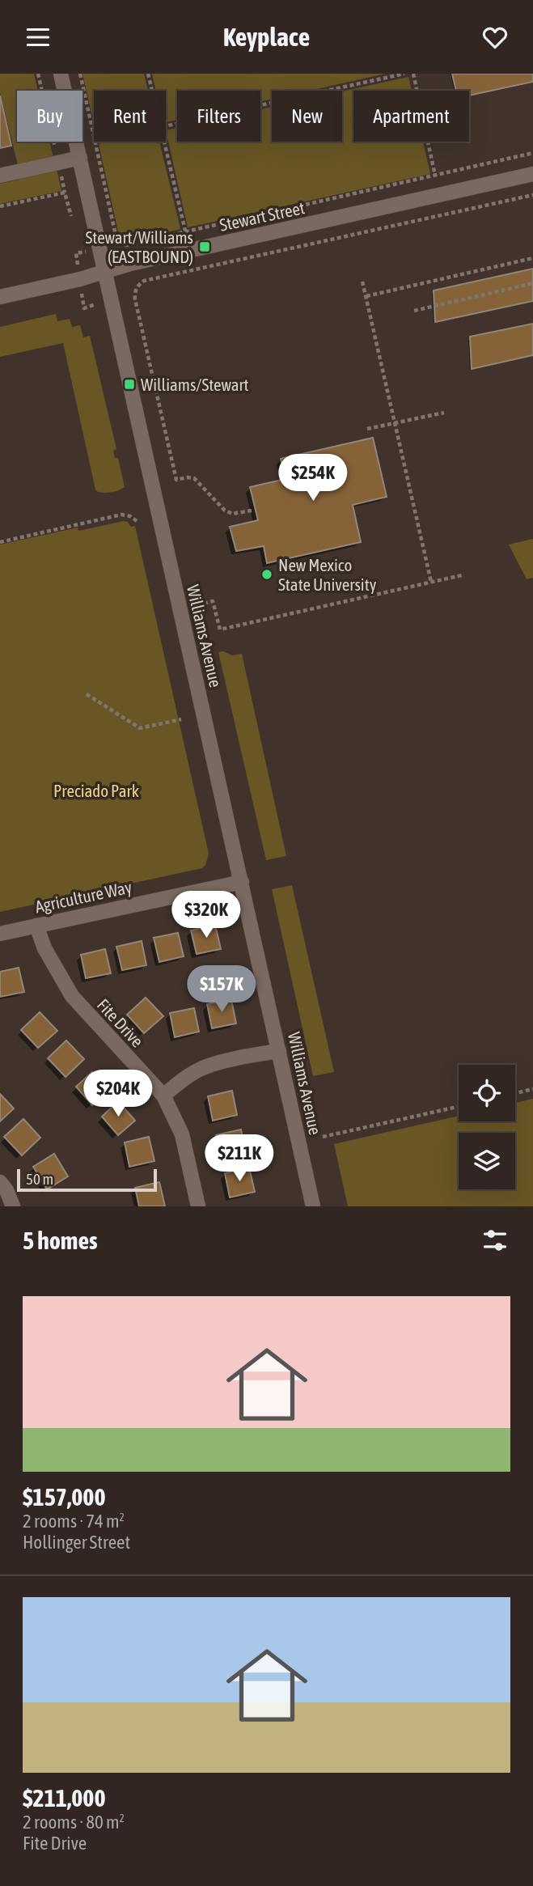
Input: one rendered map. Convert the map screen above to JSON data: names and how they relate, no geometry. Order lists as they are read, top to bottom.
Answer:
{
  "streets": {
    "street": [
      "Stewart Street",
      "Williams Avenue",
      "Agriculture Way",
      "Fite Drive"
    ]
  },
  "crossings": [
    ["Stewart Street", "Williams Avenue"],
    ["Williams Avenue", "Agriculture Way"],
    ["Agriculture Way", "Fite Drive"]
  ],
  "parks": ["Preciado Park"],
  "places": {
    "transit": ["Stewart/Williams (EASTBOUND)", "Williams/Stewart"],
    "other": ["New Mexico State University"]
  },
  "scale_bar": "50 m",
  "page": {
    "header": "Keyplace",
    "chip": [
      "Buy",
      "Rent",
      "Filters",
      "New",
      "Apartment"
    ],
    "price": [
      "$254K",
      "$320K",
      "$157K",
      "$204K",
      "$211K"
    ],
    "scale": "50 m",
    "heading": "5 homes",
    "list": [
      {
        "name": "$157,000",
        "note": "2 rooms · 74 m² · Hollinger Street"
      },
      {
        "name": "$211,000",
        "note": "2 rooms · 80 m² · Fite Drive"
      }
    ]
  }
}
